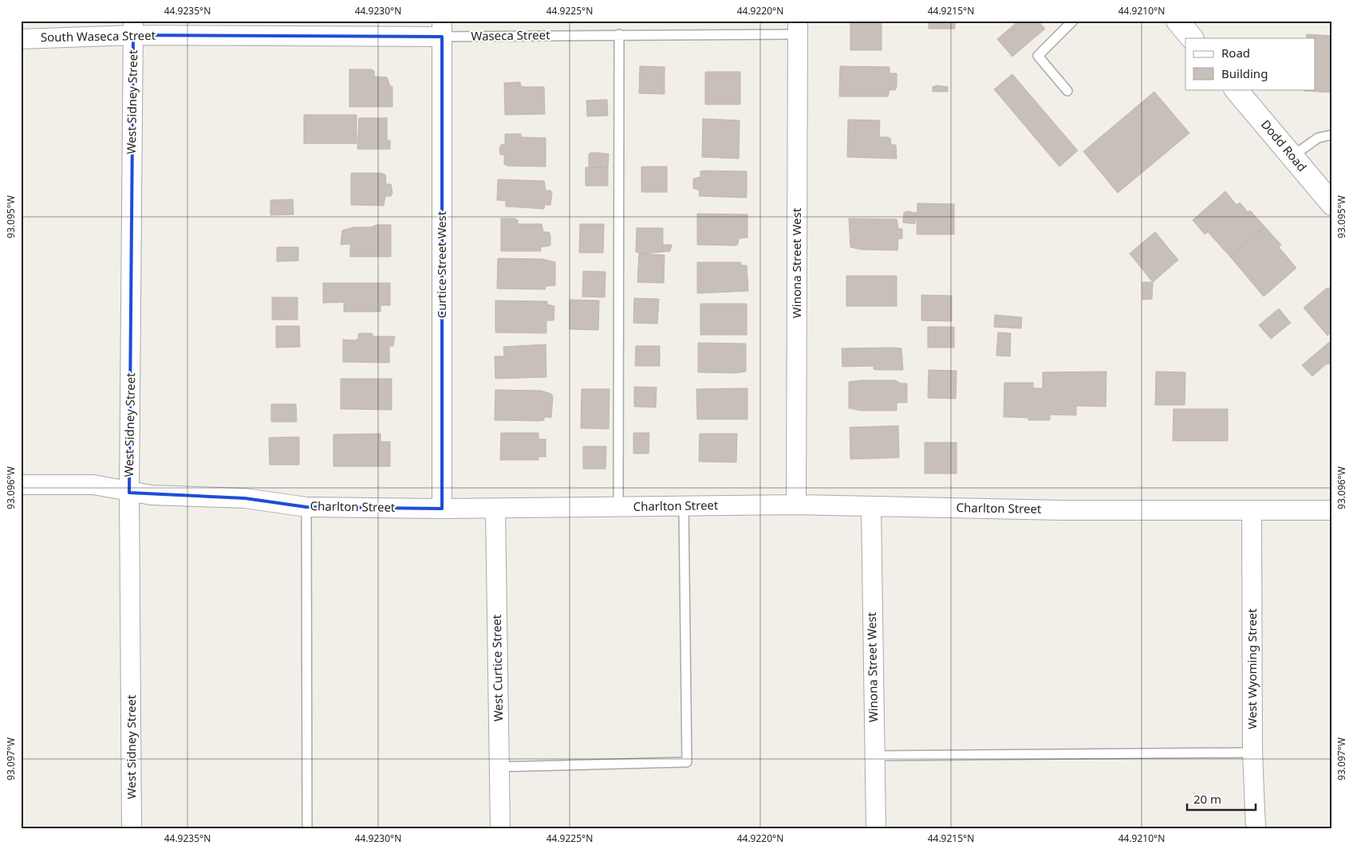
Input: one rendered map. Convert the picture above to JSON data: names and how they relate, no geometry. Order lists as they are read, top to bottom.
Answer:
{
  "streets": {
    "street": [
      "Waseca Street",
      "South Waseca Street",
      "West Sidney Street",
      "Dodd Road",
      "Winona Street West",
      "Curtice Street West",
      "Charlton Street",
      "West Curtice Street",
      "West Wyoming Street"
    ]
  },
  "crossings": [
    ["Waseca Street", "South Waseca Street"],
    ["Waseca Street", "Winona Street West"],
    ["Waseca Street", "Curtice Street West"],
    ["South Waseca Street", "West Sidney Street"],
    ["West Sidney Street", "Charlton Street"],
    ["Winona Street West", "Charlton Street"],
    ["Curtice Street West", "Charlton Street"],
    ["Charlton Street", "West Curtice Street"],
    ["Charlton Street", "West Wyoming Street"]
  ],
  "legend": ["Road", "Building"],
  "scale_bar": "20 m",
  "coordinates": [
    "44.9235°N",
    "44.9230°N",
    "44.9225°N",
    "44.9220°N",
    "44.9215°N",
    "44.9210°N",
    "93.095°W",
    "93.096°W",
    "93.097°W"
  ]
}
